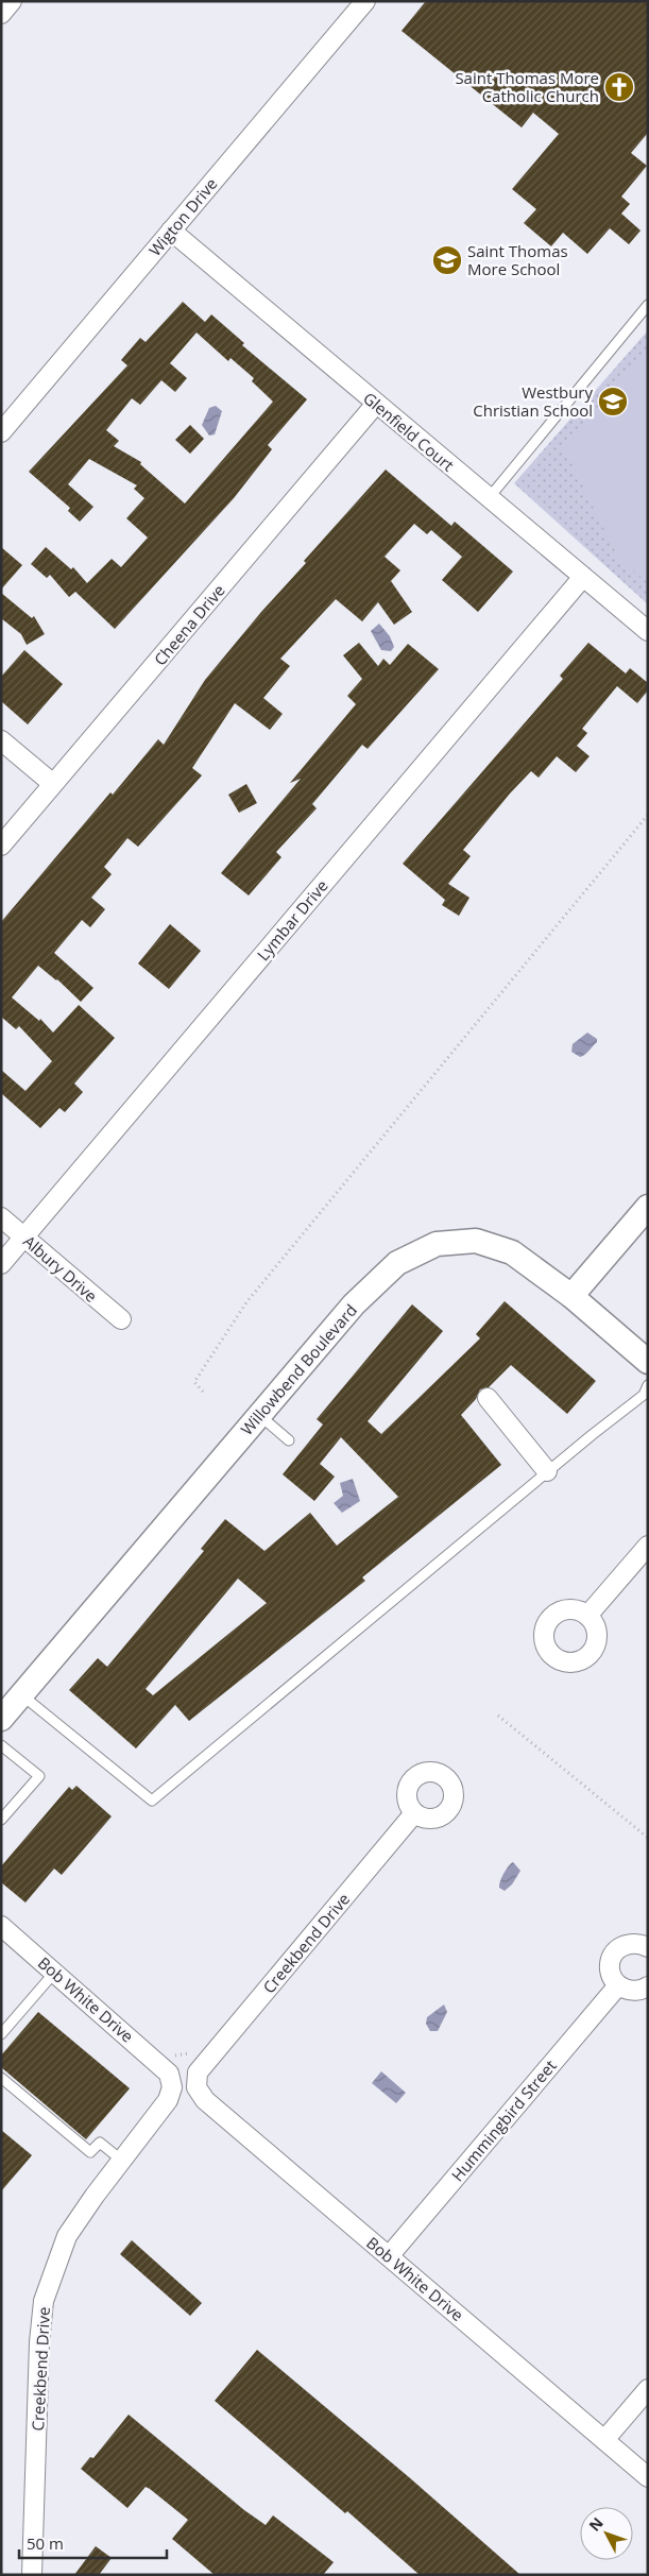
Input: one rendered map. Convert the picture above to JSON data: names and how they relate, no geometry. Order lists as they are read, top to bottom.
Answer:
{
  "streets": {
    "street": [
      "Wigton Drive",
      "Glenfield Court",
      "Cheena Drive",
      "Lymbar Drive",
      "Albury Drive",
      "Willowbend Boulevard",
      "Creekbend Drive",
      "Bob White Drive",
      "Hummingbird Street"
    ]
  },
  "crossings": [
    ["Wigton Drive", "Glenfield Court"],
    ["Glenfield Court", "Cheena Drive"],
    ["Glenfield Court", "Lymbar Drive"],
    ["Lymbar Drive", "Albury Drive"],
    ["Creekbend Drive", "Bob White Drive"],
    ["Bob White Drive", "Hummingbird Street"]
  ],
  "places": {
    "church": ["Saint Thomas More Catholic Church"],
    "school or university": ["Saint Thomas More School", "Westbury Christian School"]
  },
  "scale_bar": "50 m",
  "north": "top left"
}
